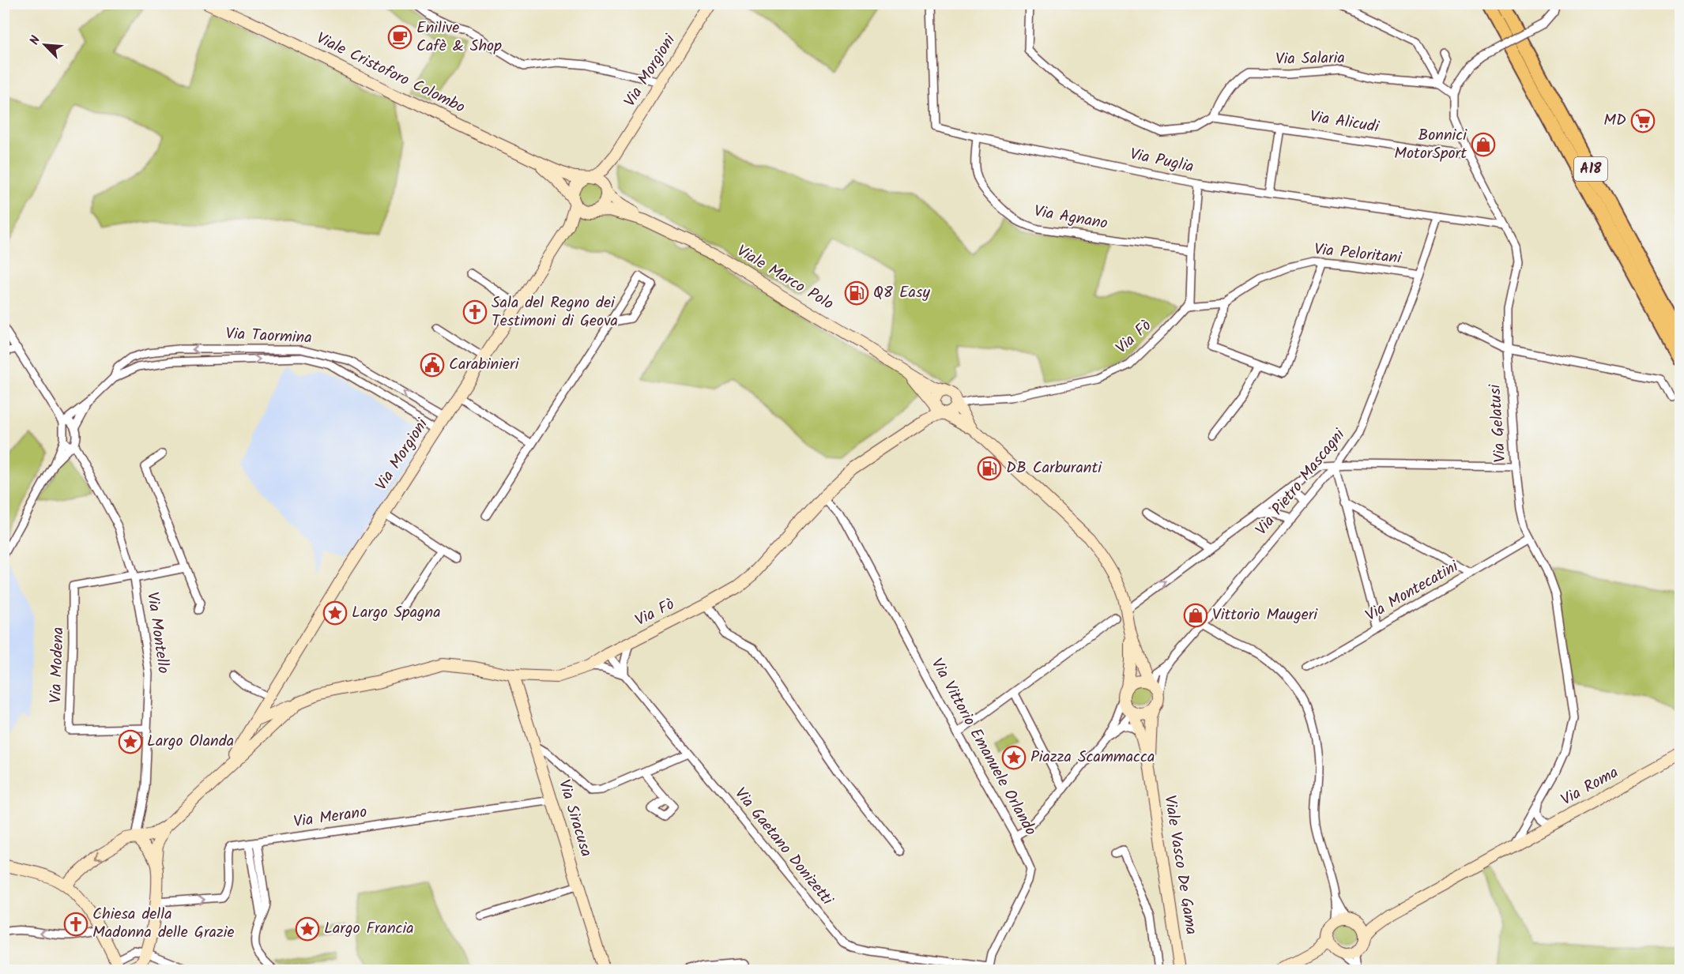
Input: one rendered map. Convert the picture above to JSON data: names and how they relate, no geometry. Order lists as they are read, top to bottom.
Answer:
{
  "streets": {
    "highway": ["A18"],
    "street": [
      "Via Salaria",
      "Via Morgioni",
      "Viale Cristoforo Colombo",
      "Via Alicudi",
      "Via Puglia",
      "Via Agnano",
      "Via Peloritani",
      "Viale Marco Polo",
      "Via Taormina",
      "Via Fò",
      "Via Gelatusi",
      "Via Pietro Mascagni",
      "Via Montecatini",
      "Via Montello",
      "Via Modena",
      "Via Vittorio Emanuele Orlando",
      "Via Roma",
      "Via Merano",
      "Via Siracusa",
      "Via Gaetano Donizetti",
      "Viale Vasco De Gama"
    ]
  },
  "crossings": [
    ["Via Salaria", "Via Alicudi"],
    ["Via Morgioni", "Via Taormina"],
    ["Via Morgioni", "Via Fò"],
    ["Via Alicudi", "Via Gelatusi"],
    ["Via Puglia", "Via Agnano"],
    ["Via Puglia", "Via Gelatusi"],
    ["Via Puglia", "Via Pietro Mascagni"],
    ["Via Peloritani", "Via Fò"],
    ["Via Peloritani", "Via Pietro Mascagni"],
    ["Viale Marco Polo", "Via Fò"],
    ["Via Fò", "Via Vittorio Emanuele Orlando"],
    ["Via Fò", "Via Siracusa"],
    ["Via Fò", "Via Gaetano Donizetti"],
    ["Via Gelatusi", "Via Montecatini"],
    ["Via Gelatusi", "Via Roma"],
    ["Via Montello", "Via Modena"],
    ["Via Vittorio Emanuele Orlando", "Via Gaetano Donizetti"],
    ["Via Merano", "Via Siracusa"]
  ],
  "places": {
    "cafe": ["Enilive Cafè & Shop"],
    "supermarket": ["MD"],
    "shop": ["Bonnici MotorSport", "Vittorio Maugeri"],
    "fuel station": ["Q8 Easy", "DB Carburanti"],
    "church": ["Sala del Regno dei Testimoni di Geova", "Chiesa della Madonna delle Grazie"],
    "public building": ["Carabinieri"],
    "place": [
      "Largo Spagna",
      "Largo Olanda",
      "Piazza Scammacca",
      "Largo Francia"
    ]
  },
  "north": "top left"
}
